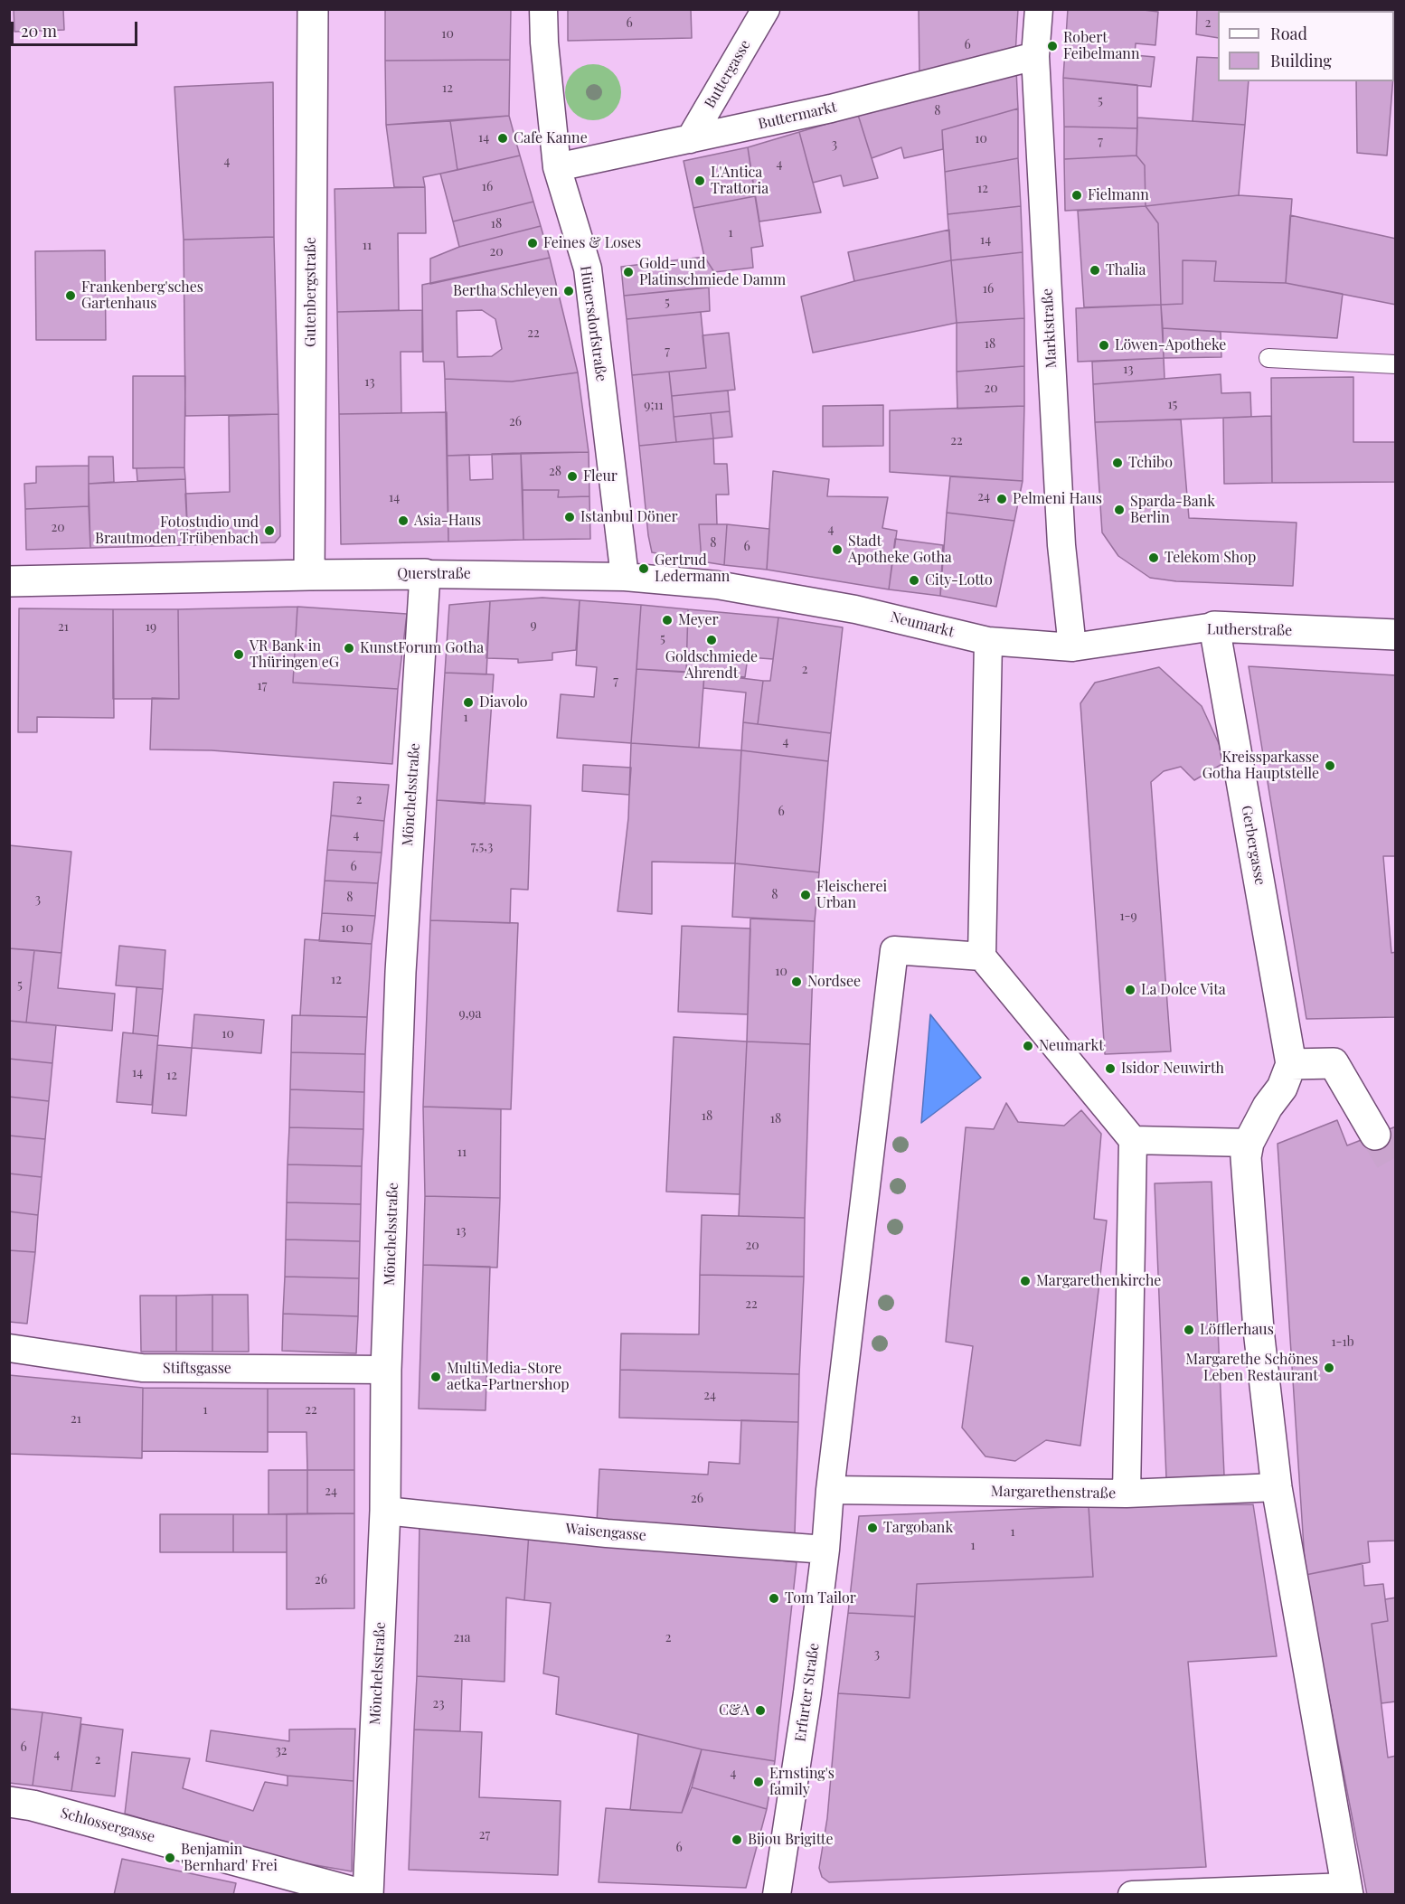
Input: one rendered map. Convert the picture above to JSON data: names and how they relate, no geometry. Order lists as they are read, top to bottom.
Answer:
{
  "streets": {
    "street": [
      "Buttergasse",
      "Buttermarkt",
      "Gutenbergstraße",
      "Hünersdorfstraße",
      "Marktstraße",
      "Querstraße",
      "Neumarkt",
      "Lutherstraße",
      "Mönchelsstraße",
      "Gerbergasse",
      "Stiftsgasse",
      "Margarethenstraße",
      "Waisengasse",
      "Erfurter Straße",
      "Schlossergasse"
    ]
  },
  "crossings": [
    ["Buttergasse", "Buttermarkt"],
    ["Buttermarkt", "Hünersdorfstraße"],
    ["Buttermarkt", "Marktstraße"],
    ["Gutenbergstraße", "Querstraße"],
    ["Hünersdorfstraße", "Querstraße"],
    ["Marktstraße", "Neumarkt"],
    ["Marktstraße", "Lutherstraße"],
    ["Querstraße", "Neumarkt"],
    ["Querstraße", "Mönchelsstraße"],
    ["Neumarkt", "Lutherstraße"],
    ["Lutherstraße", "Gerbergasse"],
    ["Mönchelsstraße", "Stiftsgasse"],
    ["Mönchelsstraße", "Waisengasse"],
    ["Margarethenstraße", "Erfurter Straße"],
    ["Waisengasse", "Erfurter Straße"]
  ],
  "places": [
    "Robert Feibelmann",
    "Cafe Kanne",
    "L'Antica Trattoria",
    "Fielmann",
    "Feines & Loses",
    "Thalia",
    "Gold- und Platinschmiede Damm",
    "Bertha Schleyen",
    "Frankenberg'sches Gartenhaus",
    "Löwen-Apotheke",
    "Tchibo",
    "Fleur",
    "Pelmeni Haus",
    "Sparda-Bank Berlin",
    "Istanbul Döner",
    "Asia-Haus",
    "Fotostudio und Brautmoden Trübenbach",
    "Stadt Apotheke Gotha",
    "Telekom Shop",
    "Gertrud Ledermann",
    "City-Lotto",
    "Meyer",
    "Goldschmiede Ahrendt",
    "KunstForum Gotha",
    "VR Bank in Thüringen eG",
    "Diavolo",
    "Kreissparkasse Gotha Hauptstelle",
    "Fleischerei Urban",
    "Nordsee",
    "La Dolce Vita",
    "Neumarkt",
    "Isidor Neuwirth",
    "Margarethenkirche",
    "Löfflerhaus",
    "Margarethe Schönes Leben Restaurant",
    "MultiMedia-Store aetka-Partnershop",
    "Targobank",
    "Tom Tailor",
    "C&A",
    "Ernsting's family",
    "Bijou Brigitte",
    "Benjamin 'Bernhard' Frei"
  ],
  "house_numbers": [
    "6",
    "2",
    "10",
    "6",
    "12",
    "5",
    "8",
    "14",
    "10",
    "7",
    "3",
    "4",
    "4",
    "16",
    "12",
    "18",
    "1",
    "14",
    "11",
    "20",
    "16",
    "5",
    "22",
    "18",
    "7",
    "13",
    "13",
    "20",
    "15",
    "9;11",
    "26",
    "22",
    "28",
    "24",
    "14",
    "20",
    "4",
    "8",
    "6",
    "9",
    "21",
    "19",
    "5",
    "2",
    "7",
    "17",
    "1",
    "4",
    "2",
    "6",
    "4",
    "7,5,3",
    "6",
    "8",
    "8",
    "3",
    "1-9",
    "10",
    "10",
    "12",
    "5",
    "9,9a",
    "10",
    "14",
    "12",
    "18",
    "18",
    "11",
    "13",
    "20",
    "22",
    "1-1b",
    "24",
    "1",
    "22",
    "21",
    "24",
    "26",
    "1",
    "1",
    "26",
    "21a",
    "2",
    "3",
    "23",
    "6",
    "32",
    "4",
    "2",
    "4",
    "27",
    "6"
  ],
  "legend": ["Road", "Building"],
  "scale_bar": "20 m"
}
